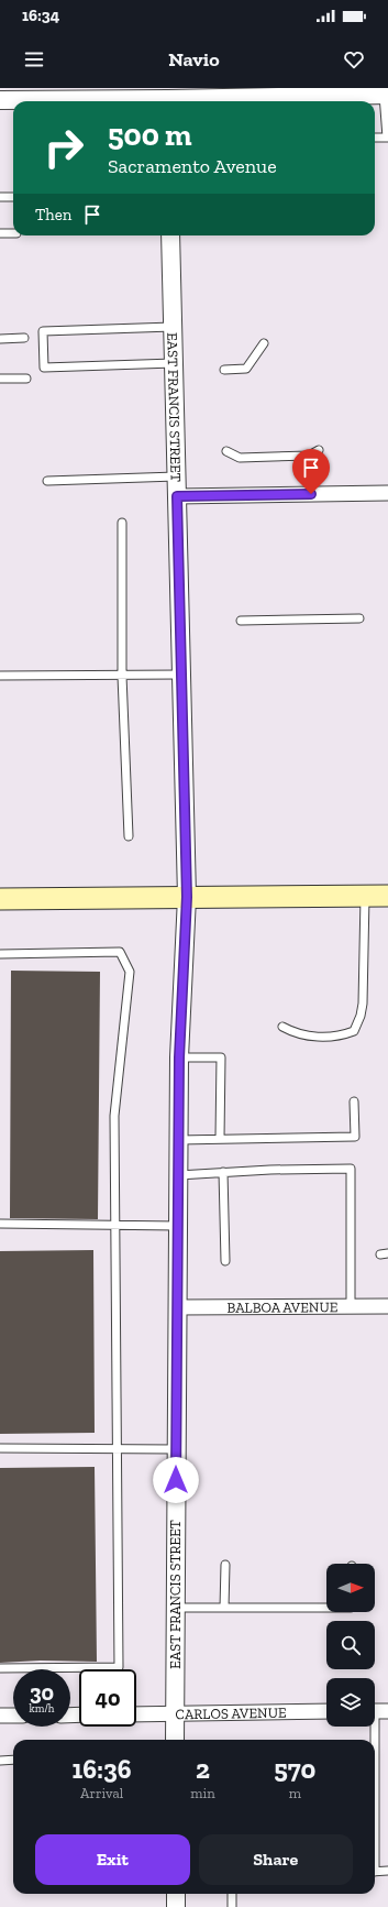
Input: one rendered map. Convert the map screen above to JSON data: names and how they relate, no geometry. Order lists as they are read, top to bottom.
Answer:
{
  "streets": {
    "street": ["EAST FRANCIS STREET", "BALBOA AVENUE", "CARLOS AVENUE"]
  },
  "crossings": [
    ["EAST FRANCIS STREET", "BALBOA AVENUE"],
    ["EAST FRANCIS STREET", "CARLOS AVENUE"]
  ],
  "north": "right",
  "page": {
    "status": "16:34",
    "header": "Navio",
    "turn": ["500 m", "Sacramento Avenue"],
    "then": "Then",
    "speed": "30 km/h",
    "limit": "40",
    "eta": [
      "16:36",
      "Arrival",
      "2",
      "min",
      "570",
      "m"
    ],
    "buttons": ["Exit", "Share"]
  }
}
